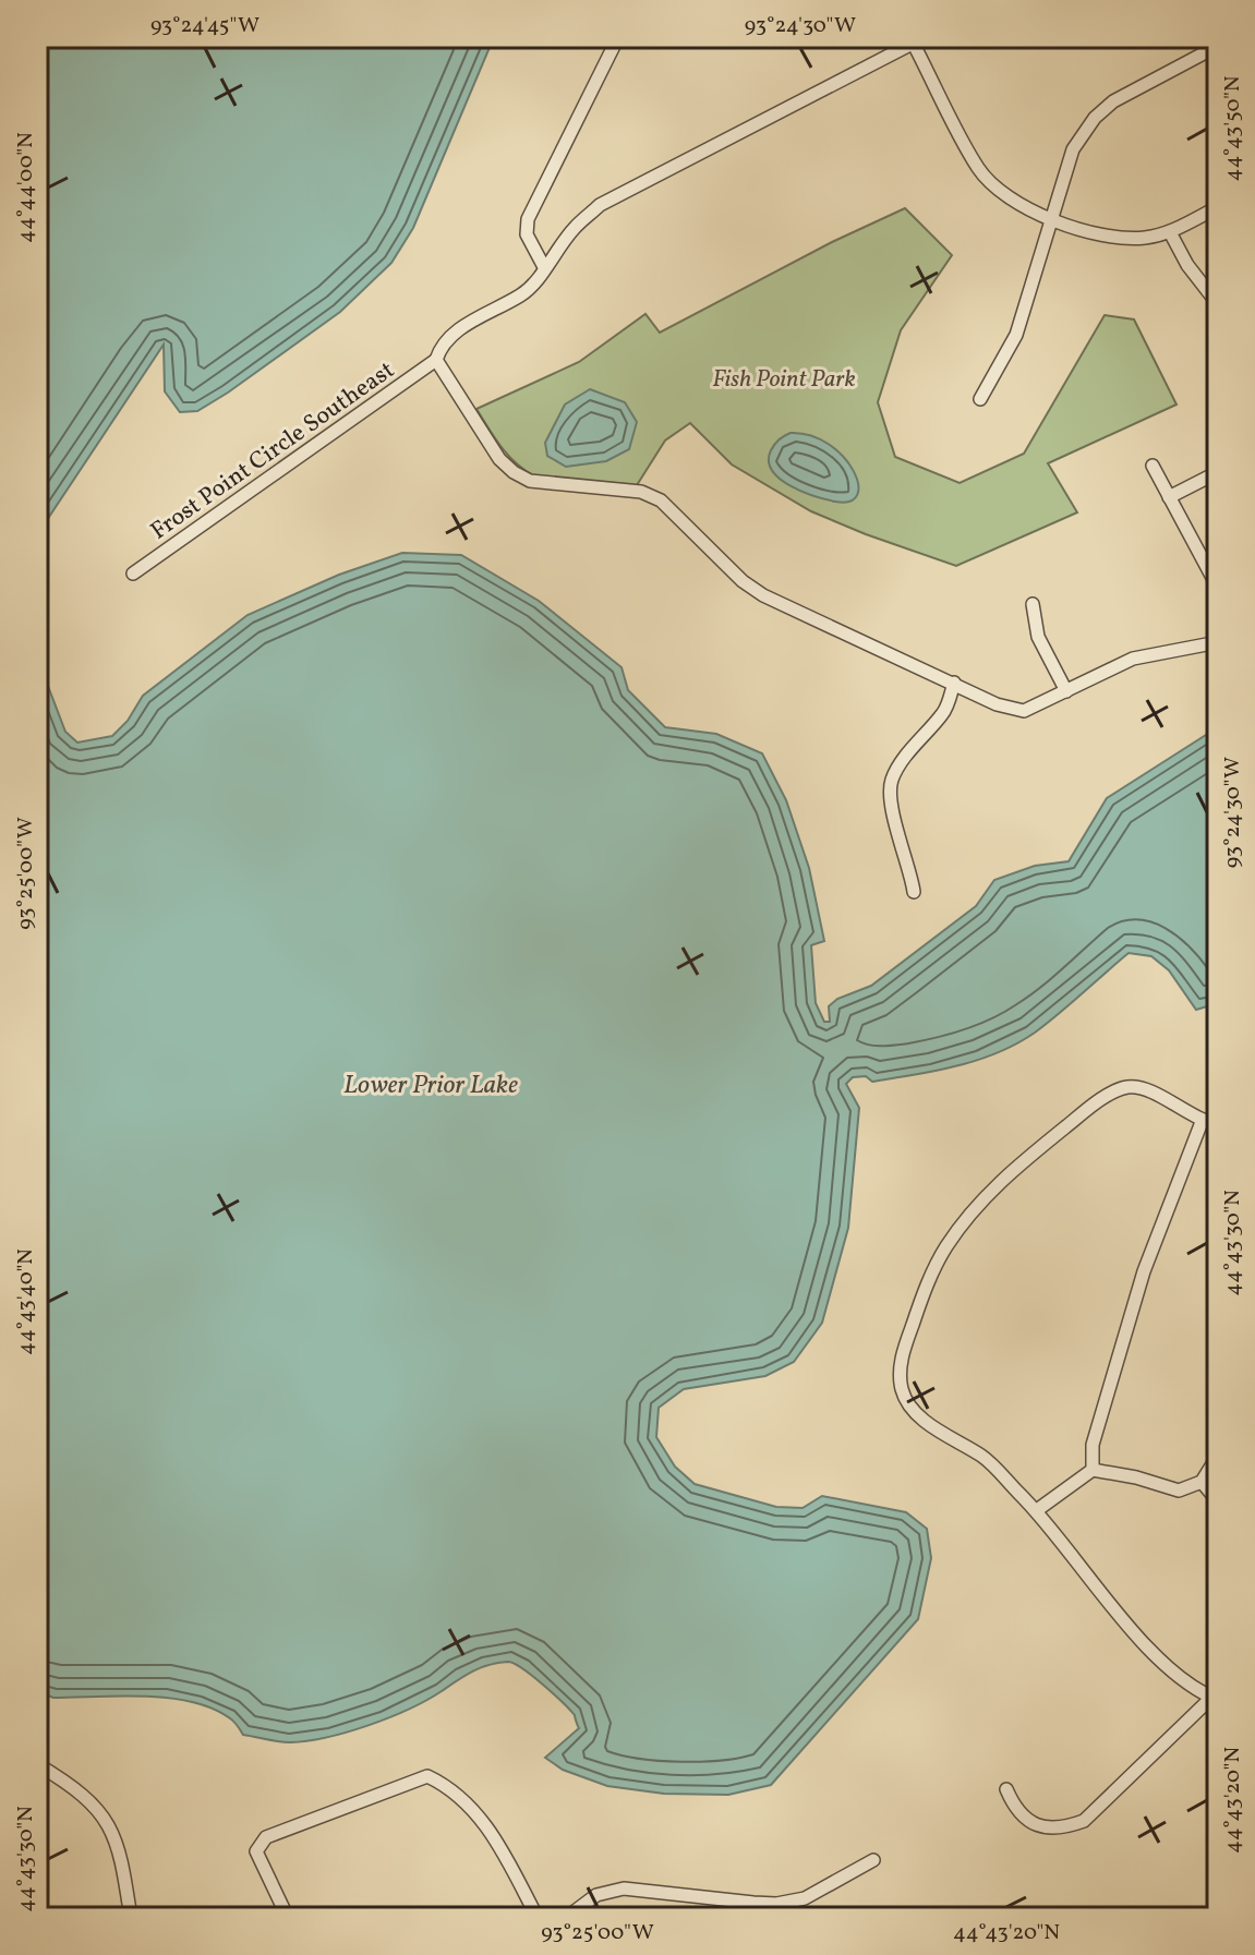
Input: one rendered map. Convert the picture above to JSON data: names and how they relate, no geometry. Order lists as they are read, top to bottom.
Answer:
{
  "streets": {
    "street": ["Frost Point Circle Southeast"]
  },
  "water": ["Lower Prior Lake"],
  "parks": ["Fish Point Park"],
  "coordinates": [
    "93°24'45\"W",
    "93°24'30\"W",
    "44°43'50\"N",
    "44°44'00\"N",
    "93°25'00\"W",
    "44°43'30\"N",
    "44°43'40\"N",
    "44°43'20\"N"
  ]
}
